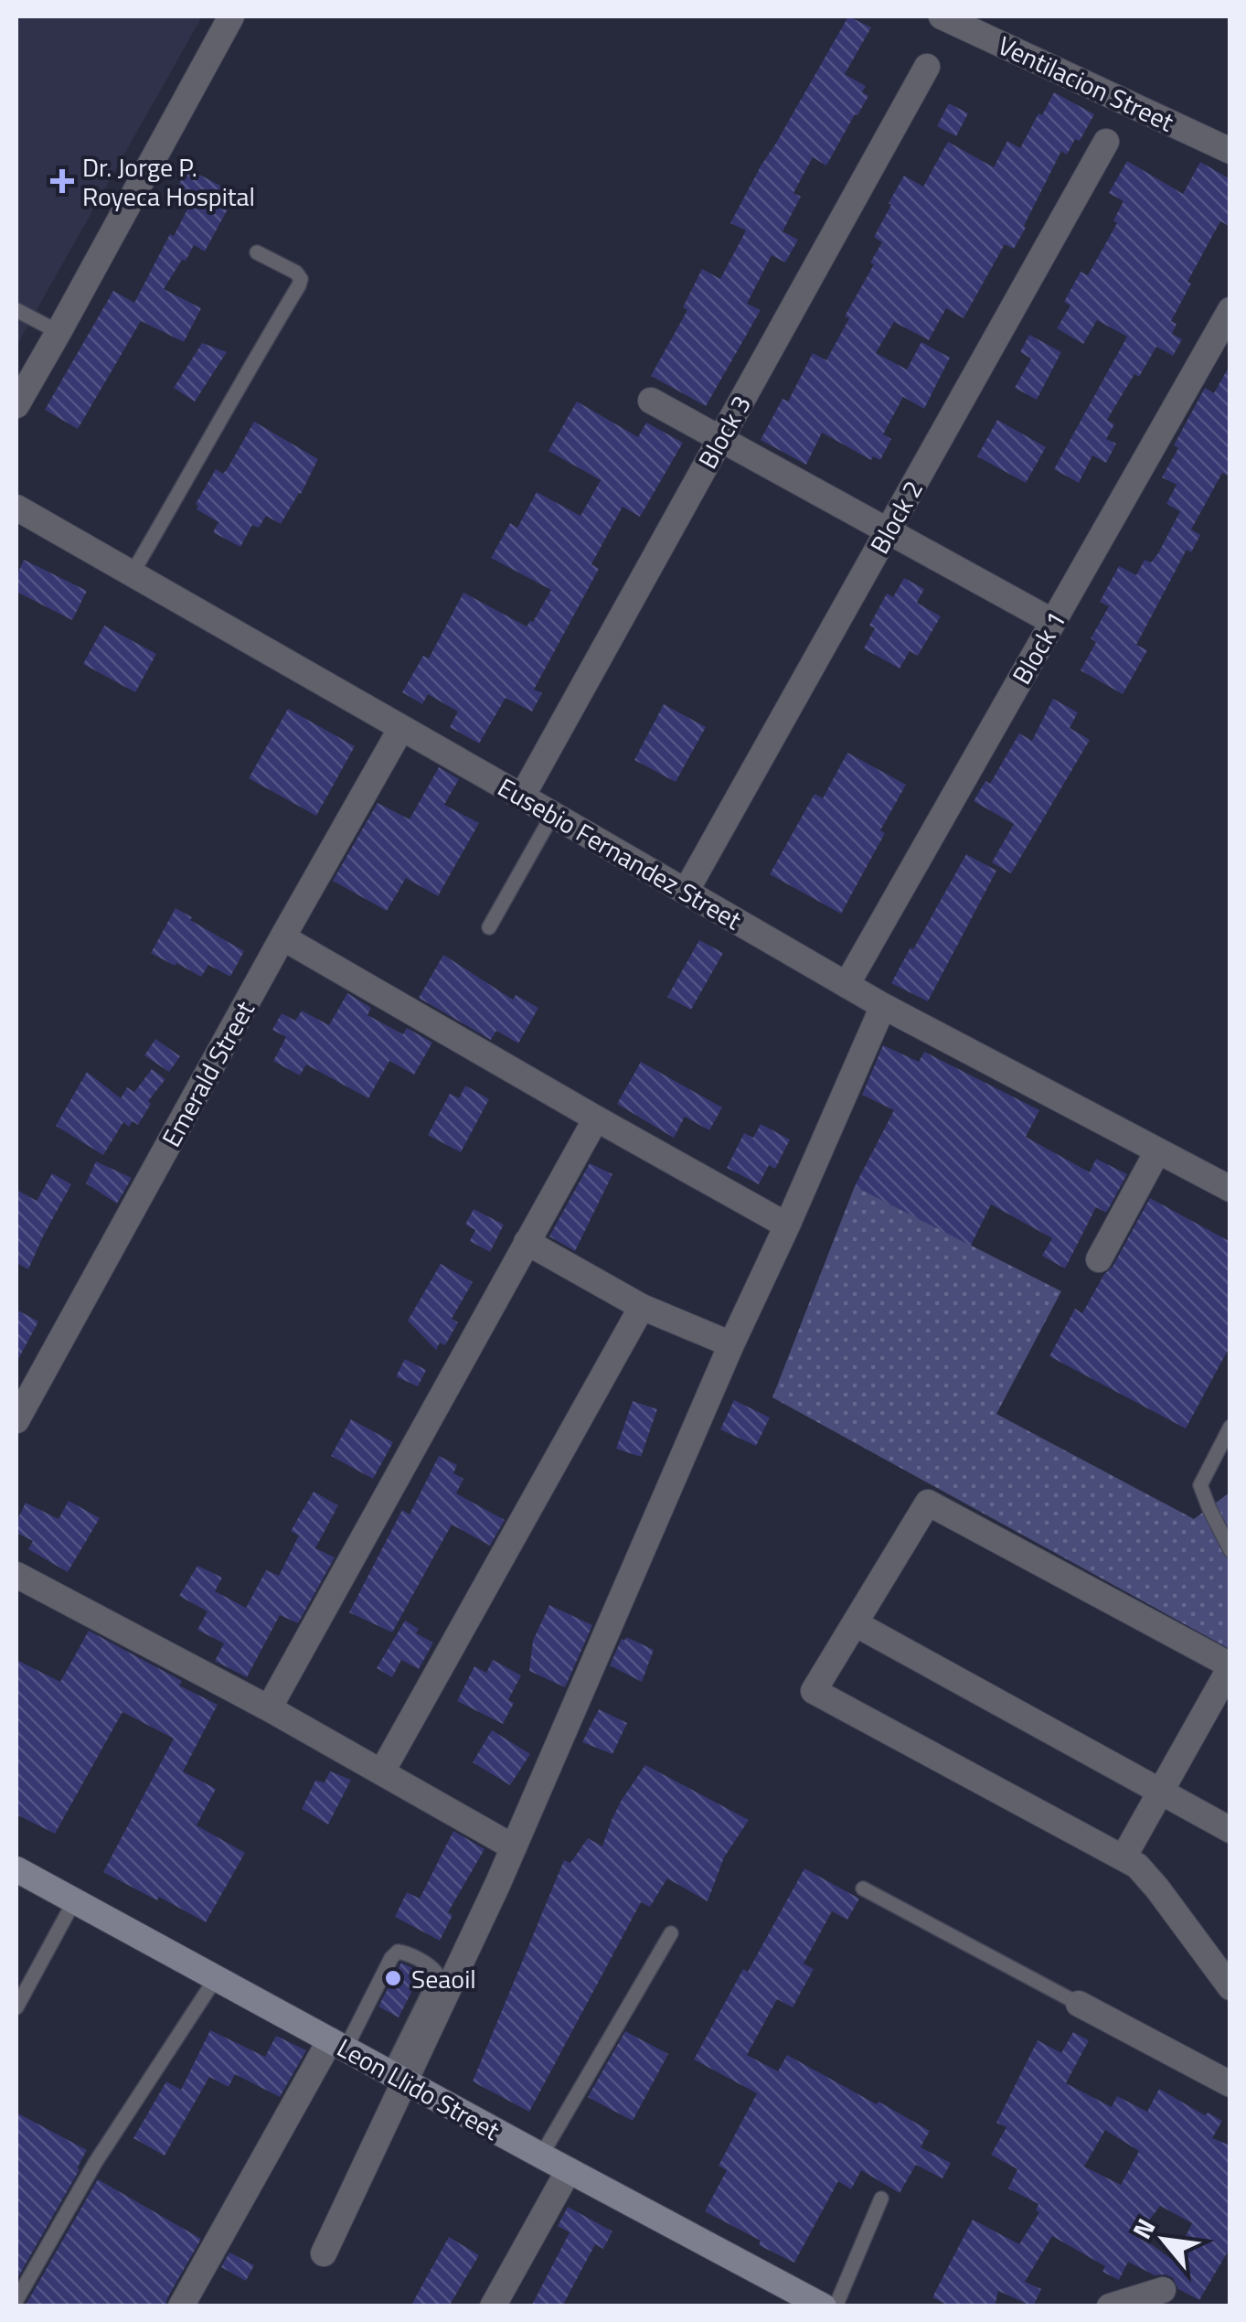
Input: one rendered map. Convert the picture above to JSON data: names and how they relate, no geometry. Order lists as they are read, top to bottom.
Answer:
{
  "streets": {
    "main road": ["Leon Llido Street"],
    "street": [
      "Ventilacion Street",
      "Block 3",
      "Block 2",
      "Block 1",
      "Eusebio Fernandez Street",
      "Emerald Street"
    ]
  },
  "crossings": [
    ["Block 3", "Eusebio Fernandez Street"],
    ["Block 2", "Eusebio Fernandez Street"],
    ["Block 1", "Eusebio Fernandez Street"],
    ["Eusebio Fernandez Street", "Emerald Street"]
  ],
  "places": {
    "health": ["Dr. Jorge P. Royeca Hospital"],
    "other": ["Seaoil"]
  },
  "north": "top left"
}
